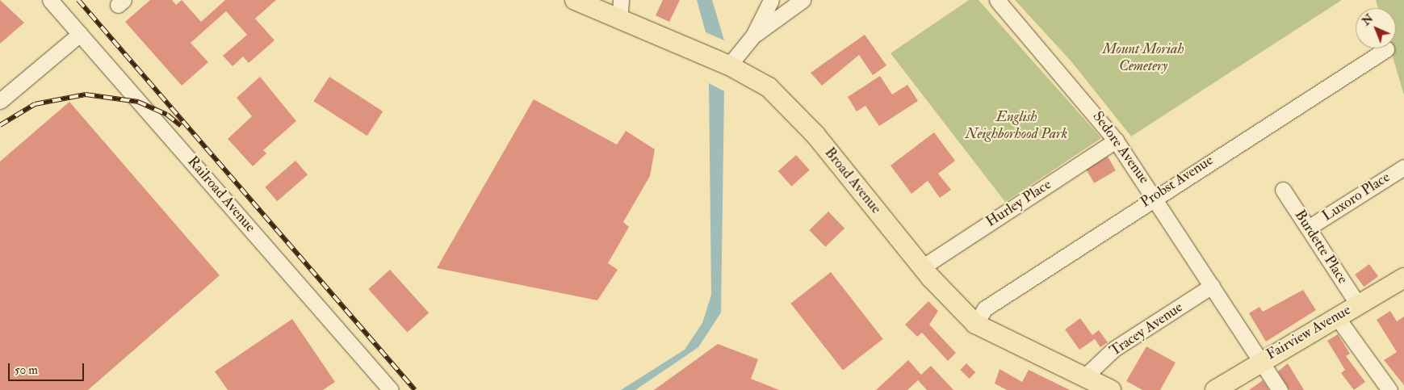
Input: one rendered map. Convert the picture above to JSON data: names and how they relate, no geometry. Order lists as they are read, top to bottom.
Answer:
{
  "streets": {
    "main road": ["Broad Avenue", "Fairview Avenue"],
    "street": [
      "Sedore Avenue",
      "Probst Avenue",
      "Railroad Avenue",
      "Luxoro Place",
      "Hurley Place",
      "Burdette Place",
      "Tracey Avenue"
    ]
  },
  "crossings": [
    ["Sedore Avenue", "Probst Avenue"],
    ["Sedore Avenue", "Hurley Place"],
    ["Sedore Avenue", "Tracey Avenue"],
    ["Sedore Avenue", "Fairview Avenue"],
    ["Broad Avenue", "Probst Avenue"],
    ["Broad Avenue", "Hurley Place"],
    ["Broad Avenue", "Tracey Avenue"],
    ["Luxoro Place", "Burdette Place"],
    ["Burdette Place", "Fairview Avenue"]
  ],
  "parks": ["Mount Moriah Cemetery", "English Neighborhood Park"],
  "scale_bar": "50 m",
  "north": "top left"
}
